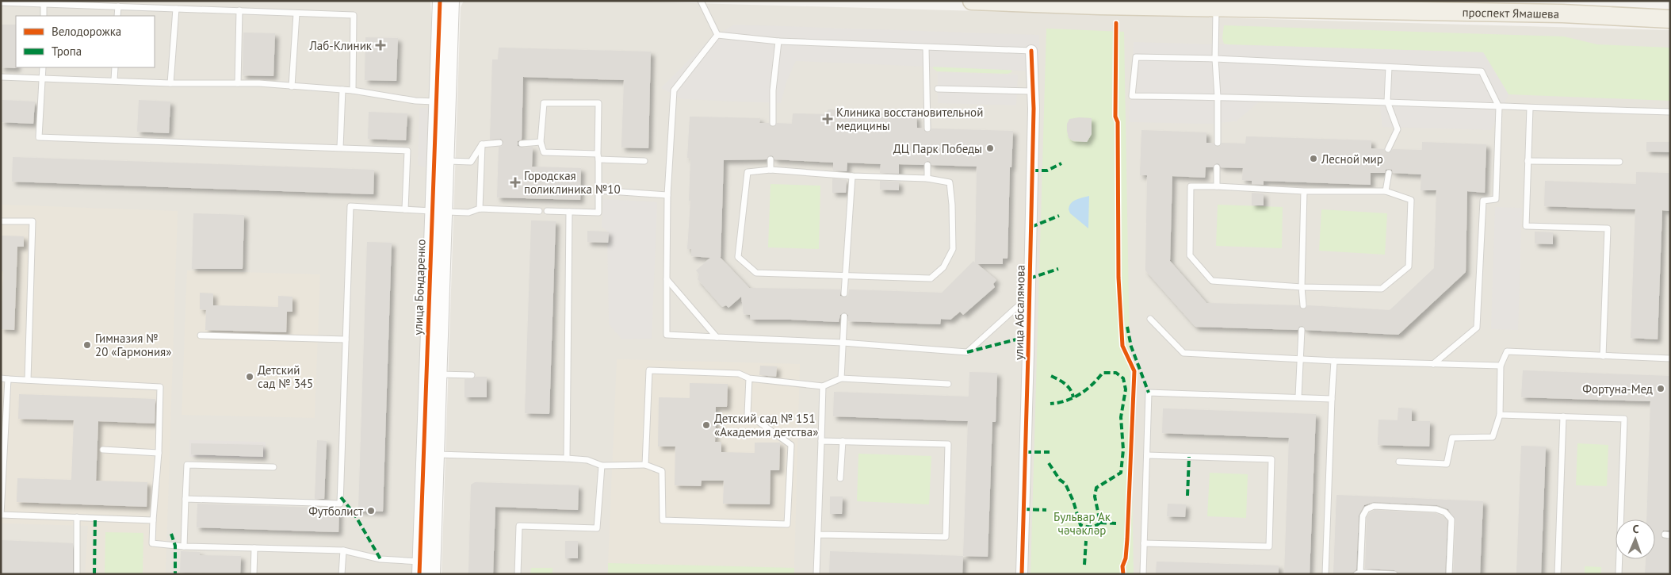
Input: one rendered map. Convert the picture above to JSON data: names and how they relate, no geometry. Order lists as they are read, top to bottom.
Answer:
{
  "streets": {
    "main road": ["проспект Ямашева"],
    "street": ["улица Бондаренко", "улица Абсалямова"]
  },
  "parks": ["Бульвар Ак чәчәкләр"],
  "places": {
    "health": ["Лаб-Клиник", "Клиника восстановительной медицины", "Городская поликлиника №10"],
    "other": [
      "ДЦ Парк Победы",
      "Лесной мир",
      "Гимназия № 20 «Гармония»",
      "Детский сад № 345",
      "Фортуна-Мед",
      "Детский сад № 151 «Академия детства»",
      "Футболист"
    ]
  },
  "legend": ["Велодорожка", "Тропа"],
  "north": "top"
}
